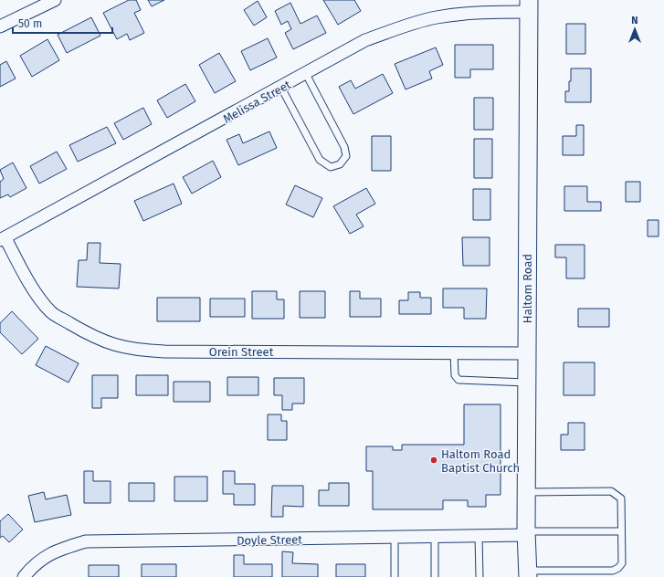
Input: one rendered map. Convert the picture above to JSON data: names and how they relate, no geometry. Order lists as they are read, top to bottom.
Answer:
{
  "streets": {
    "main road": ["Haltom Road"],
    "street": ["Melissa Street", "Orein Street", "Doyle Street"]
  },
  "crossings": [
    ["Melissa Street", "Haltom Road"],
    ["Melissa Street", "Orein Street"],
    ["Haltom Road", "Orein Street"],
    ["Haltom Road", "Doyle Street"]
  ],
  "places": ["Haltom Road Baptist Church"],
  "scale_bar": "50 m",
  "north": "top"
}
